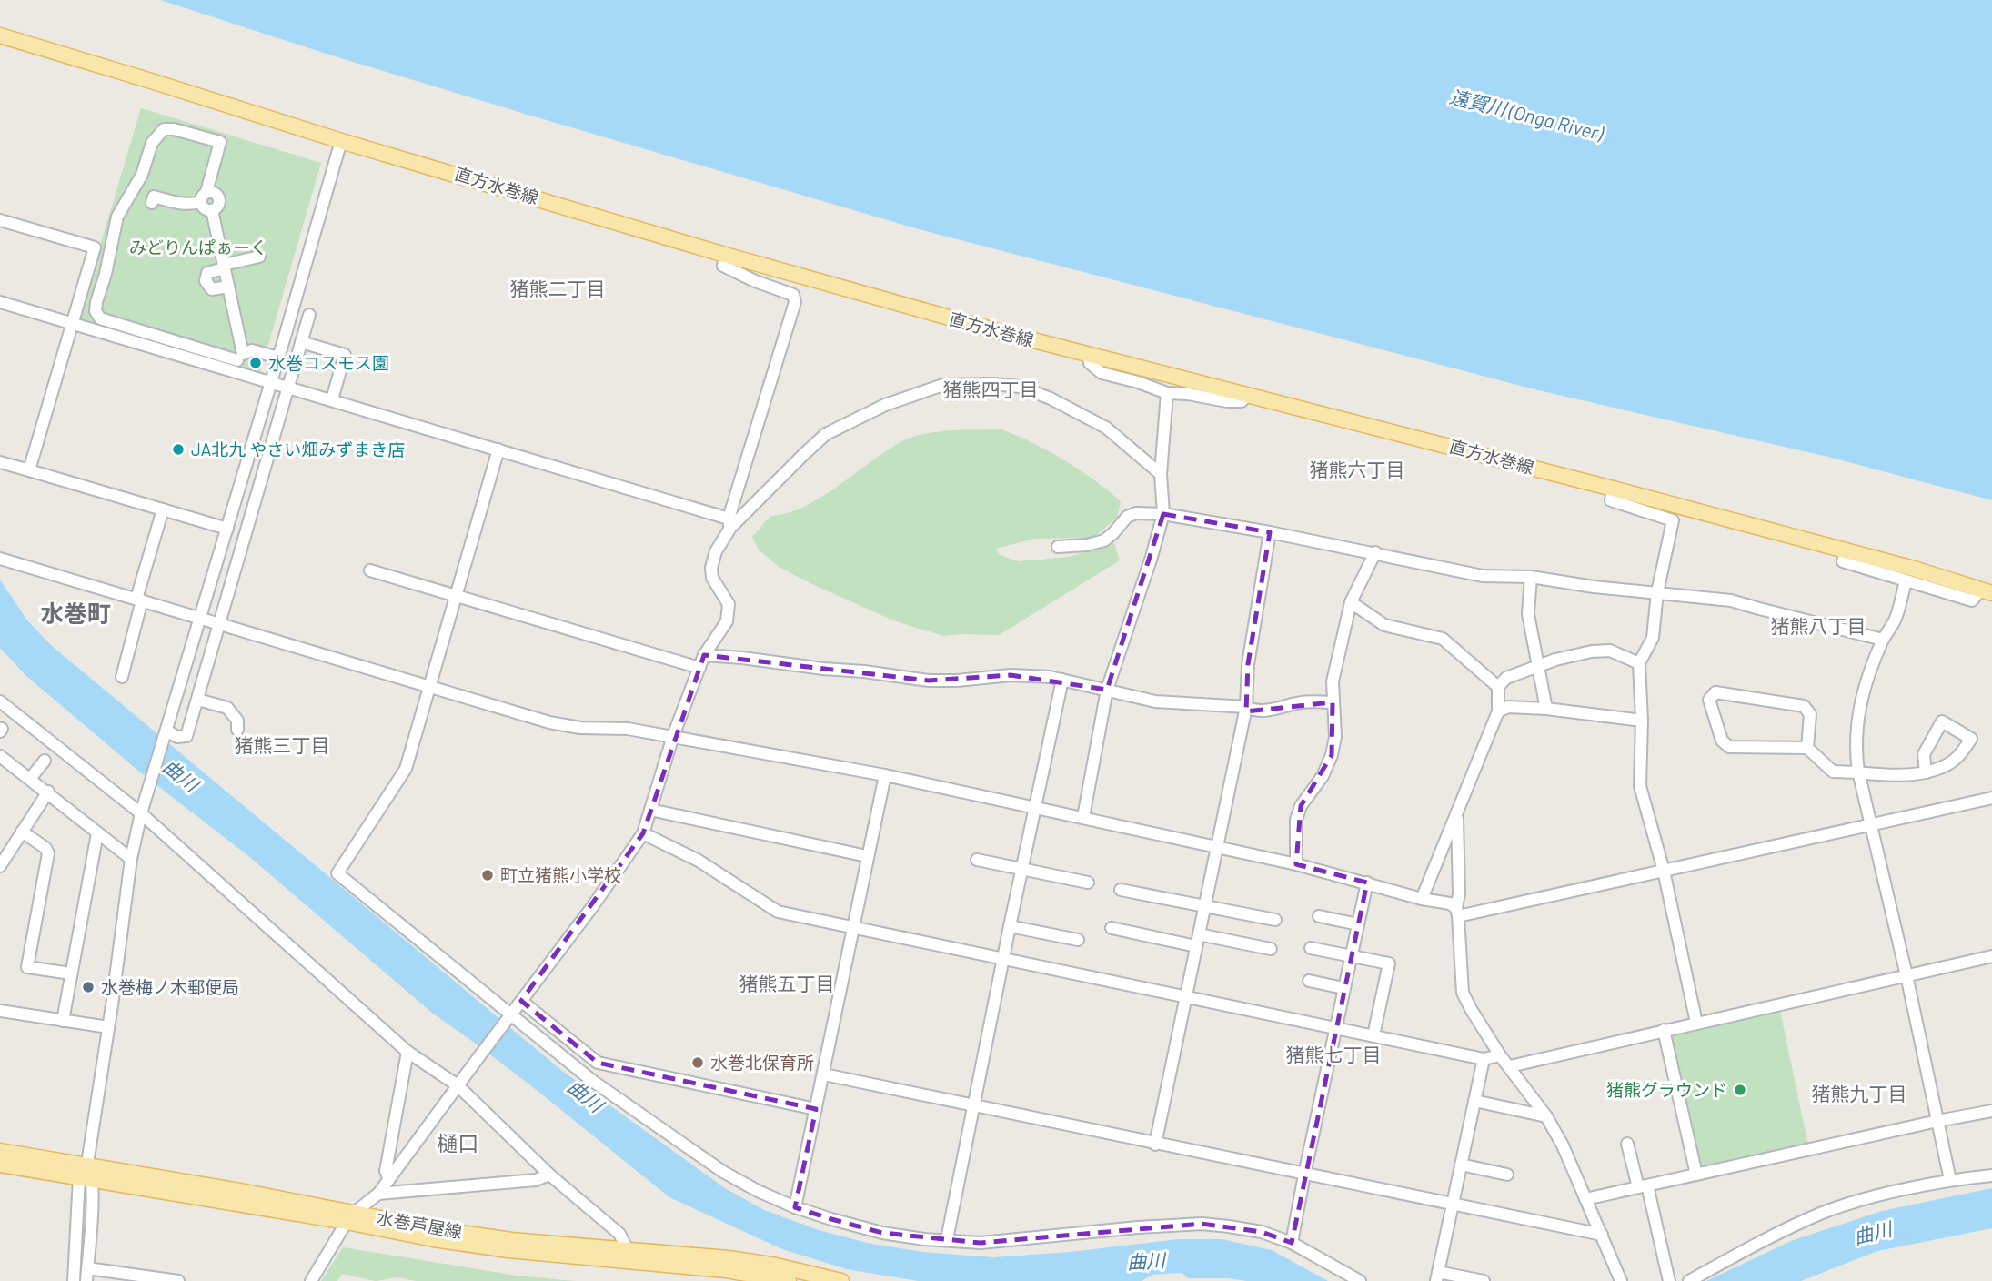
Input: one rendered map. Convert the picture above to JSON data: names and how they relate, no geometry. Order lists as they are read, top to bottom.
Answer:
{
  "streets": {
    "main road": ["直方水巻線", "水巻芦屋線"]
  },
  "districts": [
    "猪熊二丁目",
    "猪熊四丁目",
    "猪熊六丁目",
    "水巻町",
    "猪熊八丁目",
    "猪熊三丁目",
    "猪熊五丁目",
    "猪熊七丁目",
    "猪熊九丁目",
    "樋口"
  ],
  "water": ["遠賀川 (Onga River)", "曲川"],
  "parks": ["みどりんぱぁーく"],
  "places": [
    "水巻コスモス園",
    "JA北九 やさい畑みずまき店",
    "町立猪熊小学校",
    "水巻梅ノ木郵便局",
    "水巻北保育所",
    "猪熊グラウンド"
  ]
}
